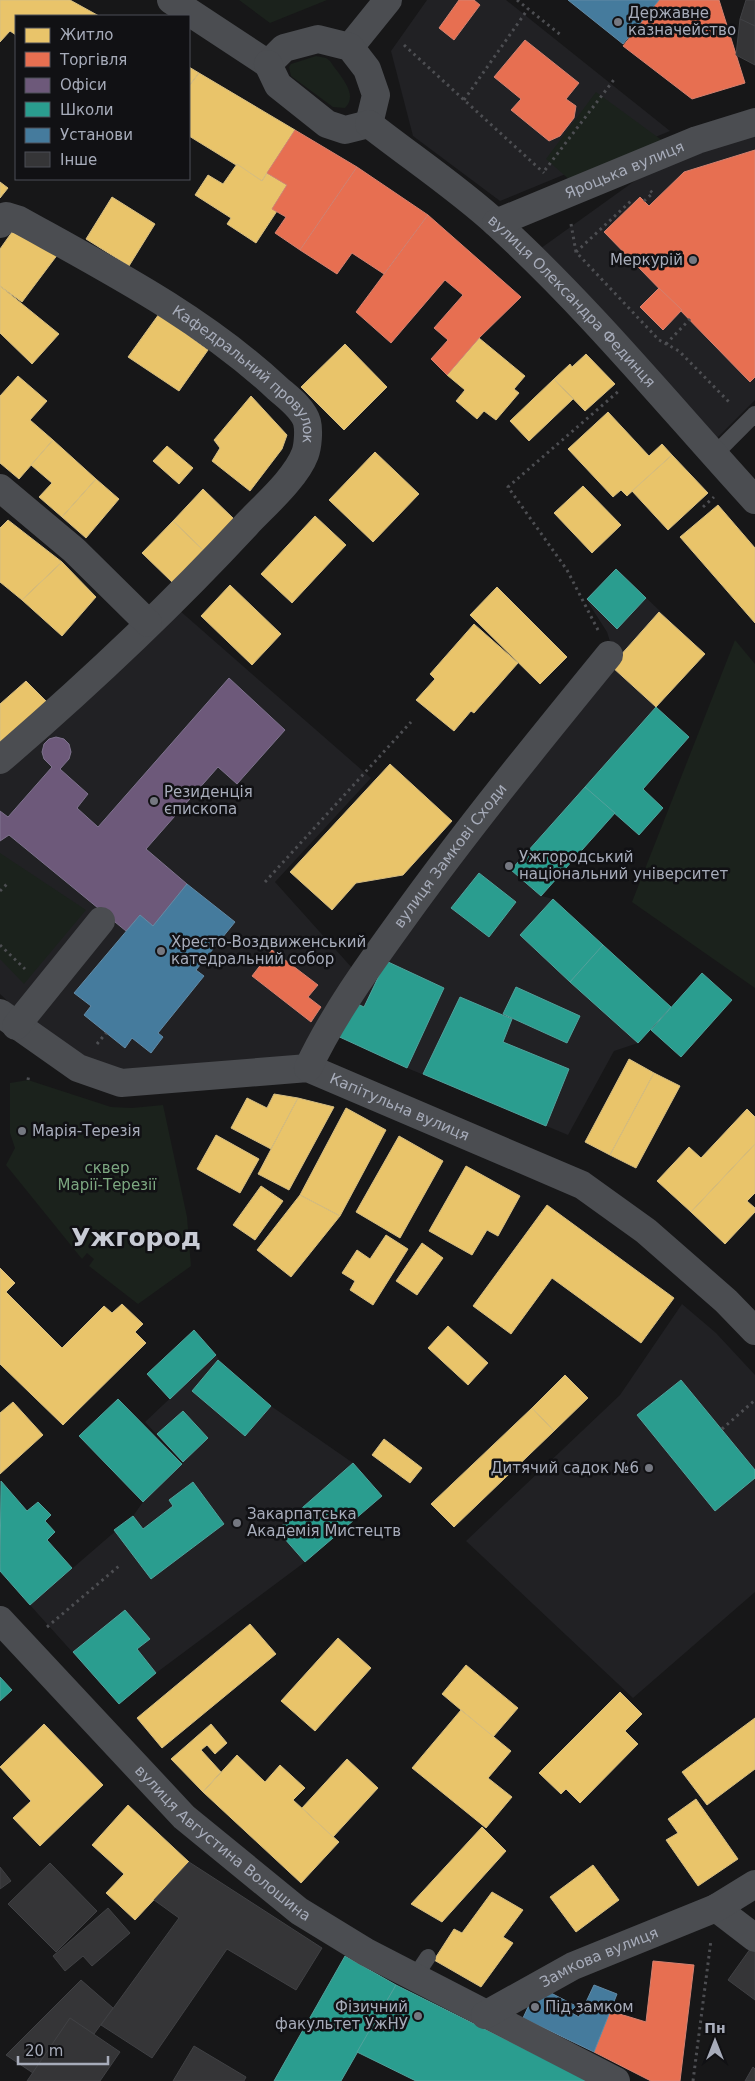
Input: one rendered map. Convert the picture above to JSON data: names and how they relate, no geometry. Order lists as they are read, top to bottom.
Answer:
{
  "streets": {
    "street": [
      "Яроцька вулиця",
      "вулиця Олександра Фединця",
      "Кафедральний провулок",
      "вулиця Замкові Сходи",
      "Капітульна вулиця",
      "вулиця Августина Волошина",
      "Замкова вулиця"
    ]
  },
  "crossings": [
    ["Яроцька вулиця", "вулиця Олександра Фединця"],
    ["вулиця Замкові Сходи", "Капітульна вулиця"],
    ["вулиця Августина Волошина", "Замкова вулиця"]
  ],
  "districts": ["Ужгород"],
  "parks": ["сквер Марії-Терезії"],
  "places": [
    "Державне казначейство",
    "Меркурій",
    "Резиденція єпископа",
    "Ужгородський національний університет",
    "Хресто-Воздвиженський катедральний собор",
    "Марія-Терезія",
    "Дитячий садок №6",
    "Закарпатська Академія Мистецтв",
    "Під замком",
    "Фізичний факультет УжНУ"
  ],
  "legend": [
    "Житло",
    "Торгівля",
    "Офіси",
    "Школи",
    "Установи",
    "Інше"
  ],
  "scale_bar": "20 m",
  "north": "top"
}
